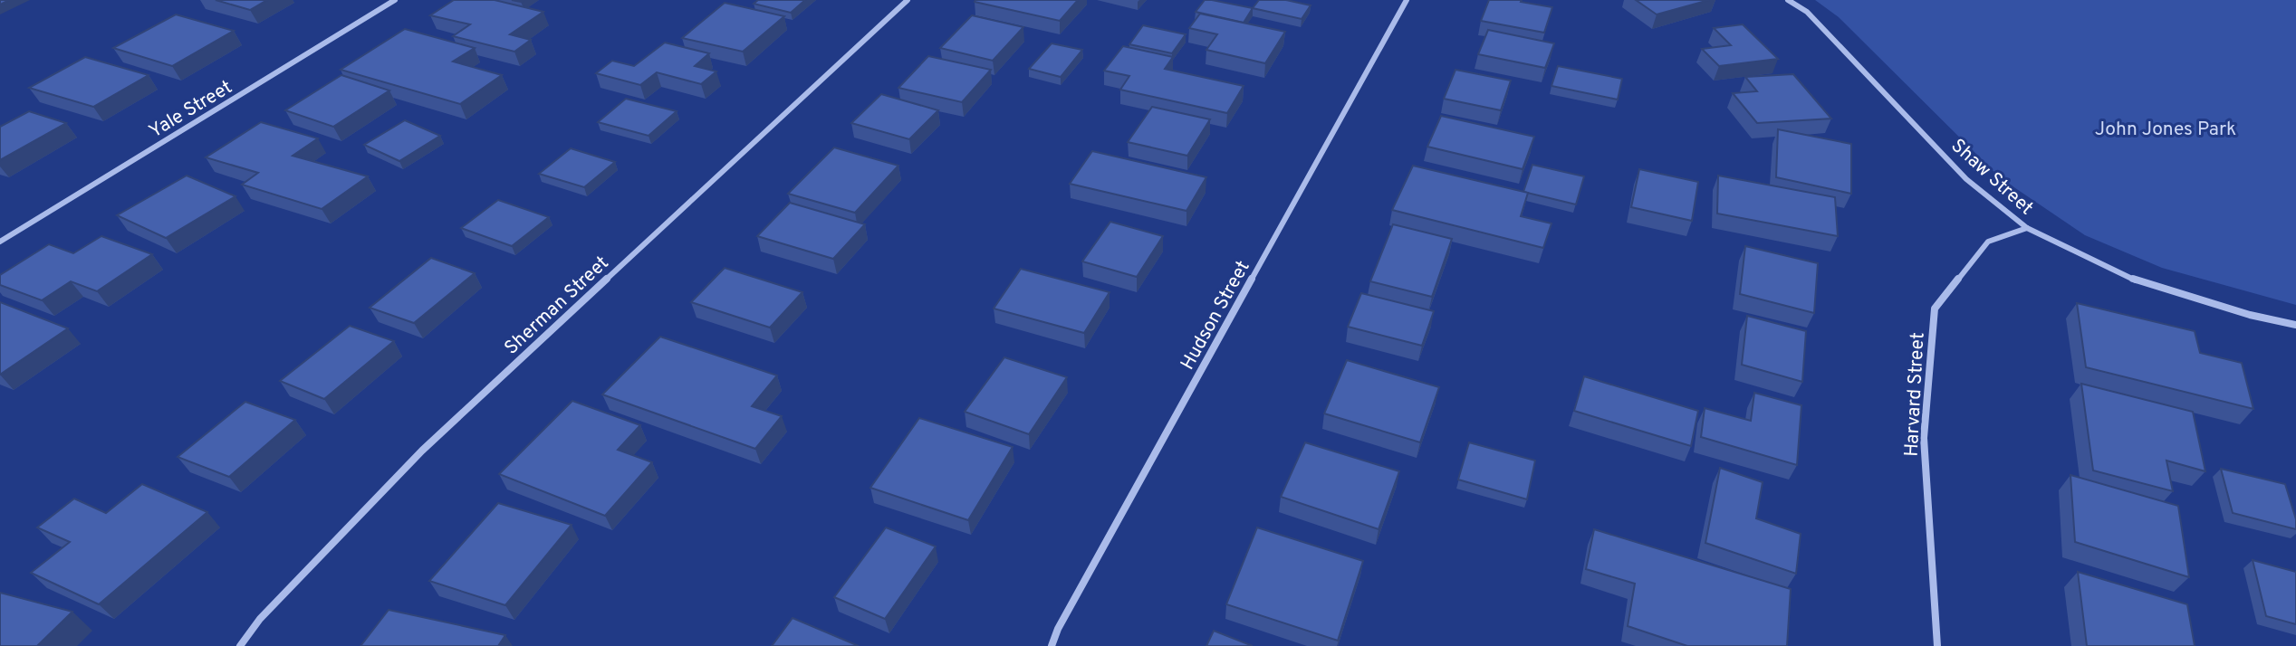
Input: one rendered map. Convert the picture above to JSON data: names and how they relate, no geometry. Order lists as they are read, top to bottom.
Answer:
{
  "streets": {
    "street": [
      "Yale Street",
      "Shaw Street",
      "Sherman Street",
      "Hudson Street",
      "Harvard Street"
    ]
  },
  "crossings": [
    ["Shaw Street", "Harvard Street"]
  ],
  "parks": ["John Jones Park"]
}
